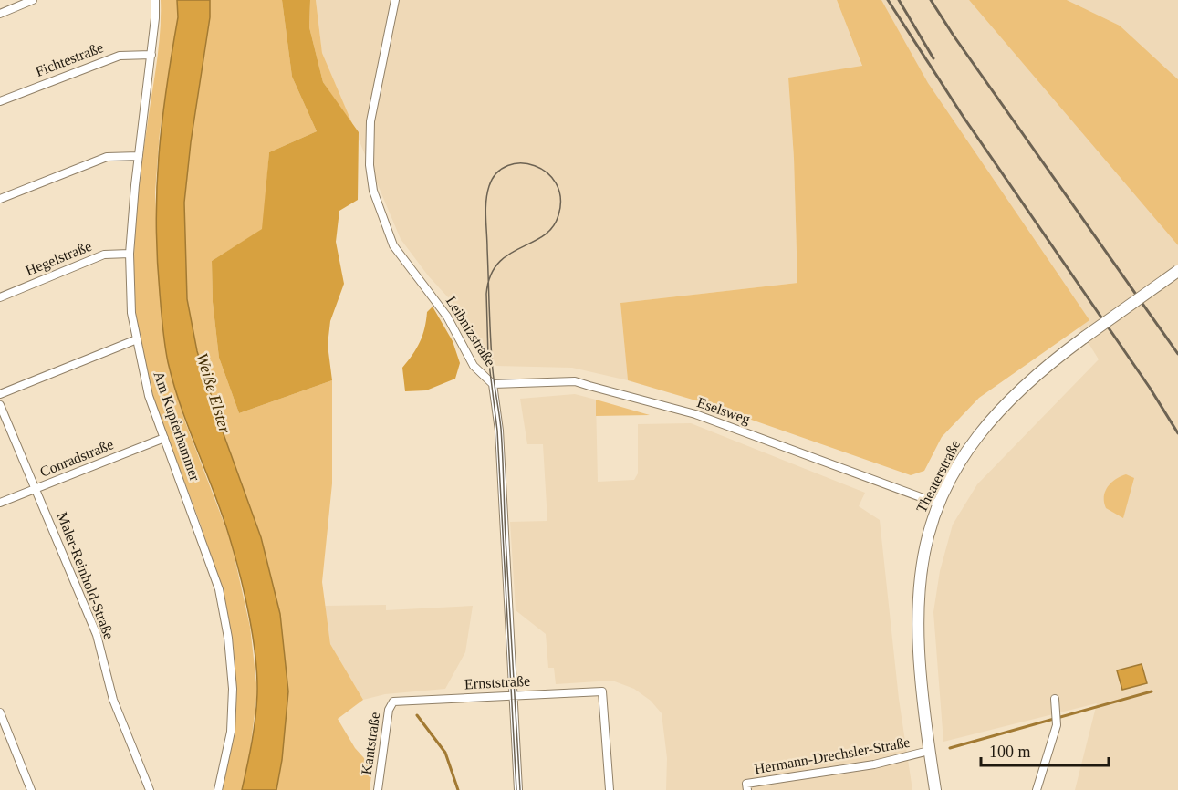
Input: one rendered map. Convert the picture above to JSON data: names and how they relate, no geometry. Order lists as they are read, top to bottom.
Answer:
{
  "streets": {
    "main road": ["Theaterstraße"],
    "street": [
      "Fichtestraße",
      "Hegelstraße",
      "Leibnizstraße",
      "Eselsweg",
      "Am Kupferhammer",
      "Conradstraße",
      "Maler-Reinhold-Straße",
      "Ernststraße",
      "Kantstraße",
      "Hermann-Drechsler-Straße"
    ]
  },
  "crossings": [
    ["Fichtestraße", "Am Kupferhammer"],
    ["Hegelstraße", "Am Kupferhammer"],
    ["Leibnizstraße", "Eselsweg"],
    ["Leibnizstraße", "Ernststraße"],
    ["Eselsweg", "Theaterstraße"],
    ["Am Kupferhammer", "Conradstraße"],
    ["Conradstraße", "Maler-Reinhold-Straße"],
    ["Theaterstraße", "Hermann-Drechsler-Straße"],
    ["Ernststraße", "Kantstraße"]
  ],
  "water": ["Weiße Elster"],
  "scale_bar": "100 m"
}
